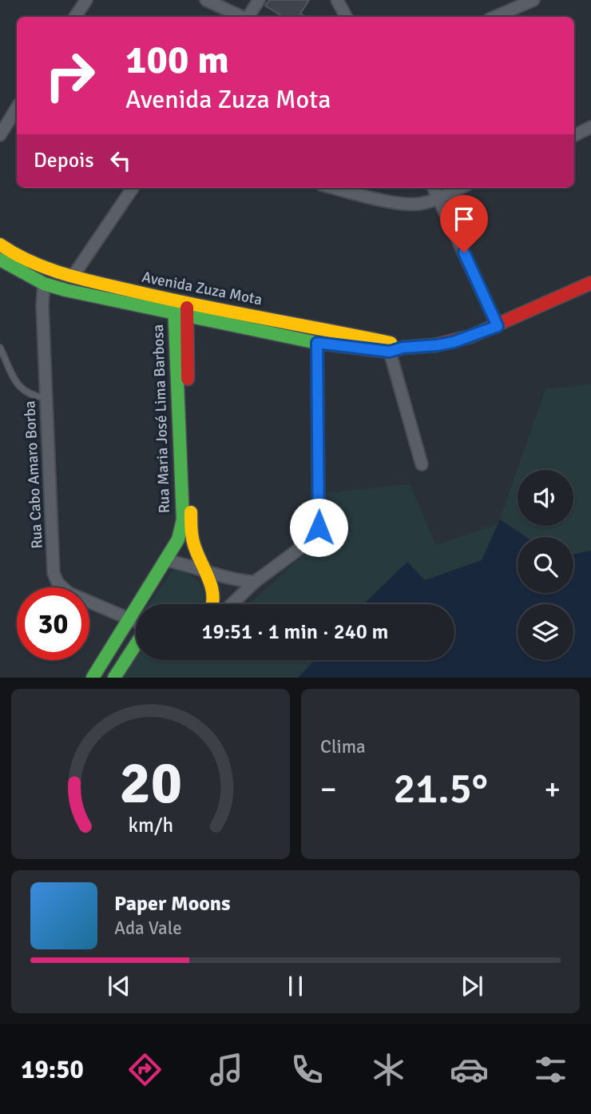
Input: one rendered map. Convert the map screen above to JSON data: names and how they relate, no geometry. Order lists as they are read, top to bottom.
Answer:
{
  "streets": {
    "main road": ["Avenida Zuza Mota", "Rua Maria José Lima Barbosa"],
    "street": ["Rua Cabo Amaro Borba"]
  },
  "crossings": [
    ["Avenida Zuza Mota", "Rua Maria José Lima Barbosa"],
    ["Avenida Zuza Mota", "Rua Cabo Amaro Borba"],
    ["Rua Maria José Lima Barbosa", "Rua Cabo Amaro Borba"]
  ],
  "page": {
    "turn": ["100 m", "Avenida Zuza Mota"],
    "then": "Depois",
    "limit": "30",
    "trip": "19:51 · 1 min · 240 m",
    "tile": "Clima",
    "heat": ["−", "21.5°", "+"],
    "song": ["Paper Moons", "Ada Vale"],
    "tabs": "19:50",
    "gauge": ["20", "km/h"]
  }
}
